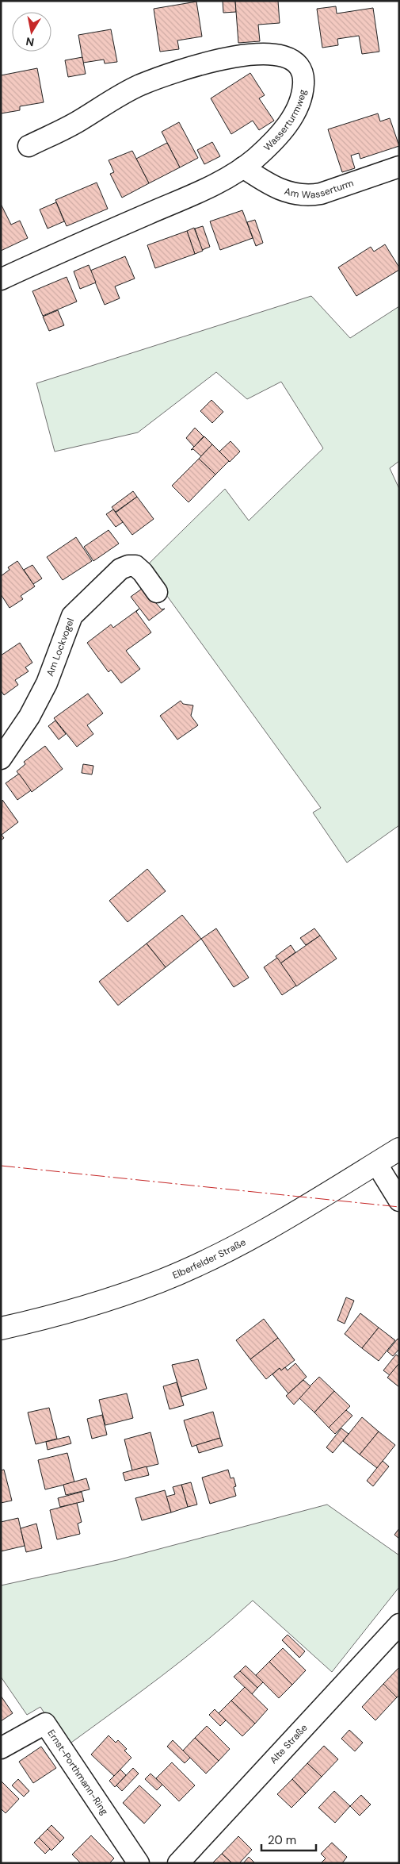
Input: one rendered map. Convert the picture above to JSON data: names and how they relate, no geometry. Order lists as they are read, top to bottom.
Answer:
{
  "streets": {
    "main road": ["Elberfelder Straße"],
    "street": [
      "Wasserturmweg",
      "Am Wasserturm",
      "Am Lockvogel",
      "Alte Straße",
      "Ernst-Porthmann-Ring"
    ]
  },
  "crossings": [
    ["Wasserturmweg", "Am Wasserturm"]
  ],
  "scale_bar": "20 m",
  "north": "bottom"
}
